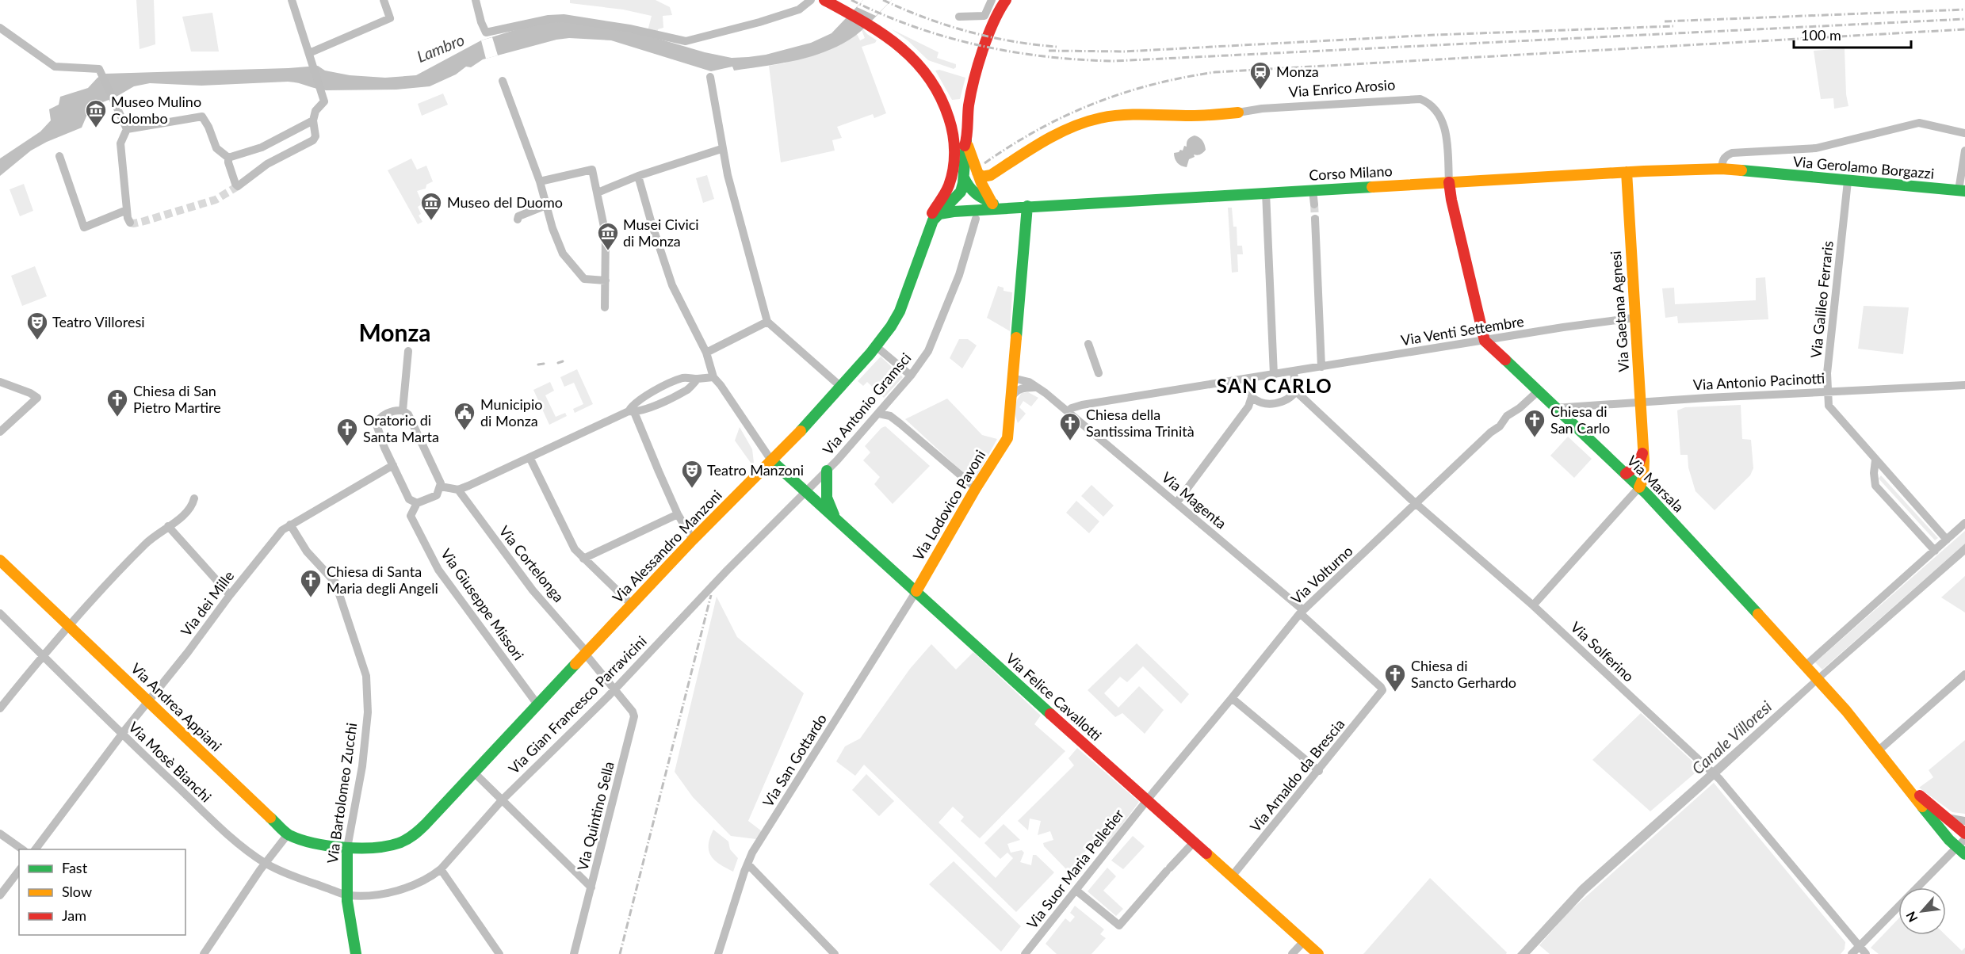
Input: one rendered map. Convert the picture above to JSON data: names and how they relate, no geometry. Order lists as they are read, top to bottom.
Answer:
{
  "streets": {
    "street": [
      "Via Enrico Arosio",
      "Via Gerolamo Borgazzi",
      "Corso Milano",
      "Via Galileo Ferraris",
      "Via Gaetana Agnesi",
      "Via Venti Settembre",
      "Via Antonio Pacinotti",
      "Via Antonio Gramsci",
      "Via Marsala",
      "Via Magenta",
      "Via Lodovico Pavoni",
      "Via Alessandro Manzoni",
      "Via Cortelonga",
      "Via Volturno",
      "Via dei Mille",
      "Via Giuseppe Missori",
      "Via Solferino",
      "Via Felice Cavallotti",
      "Via Gian Francesco Parravicini",
      "Via Andrea Appiani",
      "Via San Gottardo",
      "Via Mosè Bianchi",
      "Via Arnaldo da Brescia",
      "Via Bartolomeo Zucchi",
      "Via Quintino Sella",
      "Via Suor Maria Pelletier"
    ]
  },
  "crossings": [
    ["Via Enrico Arosio", "Corso Milano"],
    ["Via Gerolamo Borgazzi", "Corso Milano"],
    ["Via Gerolamo Borgazzi", "Via Galileo Ferraris"],
    ["Corso Milano", "Via Gaetana Agnesi"],
    ["Corso Milano", "Via Antonio Gramsci"],
    ["Corso Milano", "Via Alessandro Manzoni"],
    ["Via Galileo Ferraris", "Via Antonio Pacinotti"],
    ["Via Gaetana Agnesi", "Via Venti Settembre"],
    ["Via Gaetana Agnesi", "Via Antonio Pacinotti"],
    ["Via Gaetana Agnesi", "Via Marsala"],
    ["Via Venti Settembre", "Via Marsala"],
    ["Via Antonio Pacinotti", "Via Marsala"],
    ["Via Antonio Gramsci", "Via Felice Cavallotti"],
    ["Via Antonio Gramsci", "Via Gian Francesco Parravicini"],
    ["Via Marsala", "Via Volturno"],
    ["Via Magenta", "Via Volturno"],
    ["Via Magenta", "Via Arnaldo da Brescia"],
    ["Via Lodovico Pavoni", "Via Felice Cavallotti"],
    ["Via Lodovico Pavoni", "Via San Gottardo"],
    ["Via Alessandro Manzoni", "Via Cortelonga"],
    ["Via Alessandro Manzoni", "Via Giuseppe Missori"],
    ["Via Alessandro Manzoni", "Via Felice Cavallotti"],
    ["Via Alessandro Manzoni", "Via Andrea Appiani"],
    ["Via Alessandro Manzoni", "Via Bartolomeo Zucchi"],
    ["Via Cortelonga", "Via Gian Francesco Parravicini"],
    ["Via Cortelonga", "Via Quintino Sella"],
    ["Via Volturno", "Via Solferino"],
    ["Via Volturno", "Via Felice Cavallotti"],
    ["Via Volturno", "Via Suor Maria Pelletier"],
    ["Via dei Mille", "Via Andrea Appiani"],
    ["Via dei Mille", "Via Mosè Bianchi"],
    ["Via dei Mille", "Via Bartolomeo Zucchi"],
    ["Via Felice Cavallotti", "Via Gian Francesco Parravicini"],
    ["Via Felice Cavallotti", "Via San Gottardo"],
    ["Via Felice Cavallotti", "Via Arnaldo da Brescia"],
    ["Via Felice Cavallotti", "Via Suor Maria Pelletier"],
    ["Via Gian Francesco Parravicini", "Via Mosè Bianchi"],
    ["Via Gian Francesco Parravicini", "Via Bartolomeo Zucchi"],
    ["Via Gian Francesco Parravicini", "Via Quintino Sella"],
    ["Via Andrea Appiani", "Via Bartolomeo Zucchi"],
    ["Via Mosè Bianchi", "Via Bartolomeo Zucchi"]
  ],
  "districts": ["Monza", "SAN CARLO"],
  "water": ["Lambro", "Canale Villoresi"],
  "places": {
    "station": ["Monza"],
    "museum": ["Museo Mulino Colombo", "Museo del Duomo", "Musei Civici di Monza"],
    "theatre": ["Teatro Villoresi", "Teatro Manzoni"],
    "church": [
      "Chiesa di San Pietro Martire",
      "Chiesa di San Carlo",
      "Chiesa della Santissima Trinità",
      "Oratorio di Santa Marta",
      "Chiesa di Santa Maria degli Angeli",
      "Chiesa di Sancto Gerhardo"
    ],
    "public building": ["Municipio di Monza"]
  },
  "legend": ["Fast", "Slow", "Jam"],
  "scale_bar": "100 m",
  "north": "bottom left"
}
